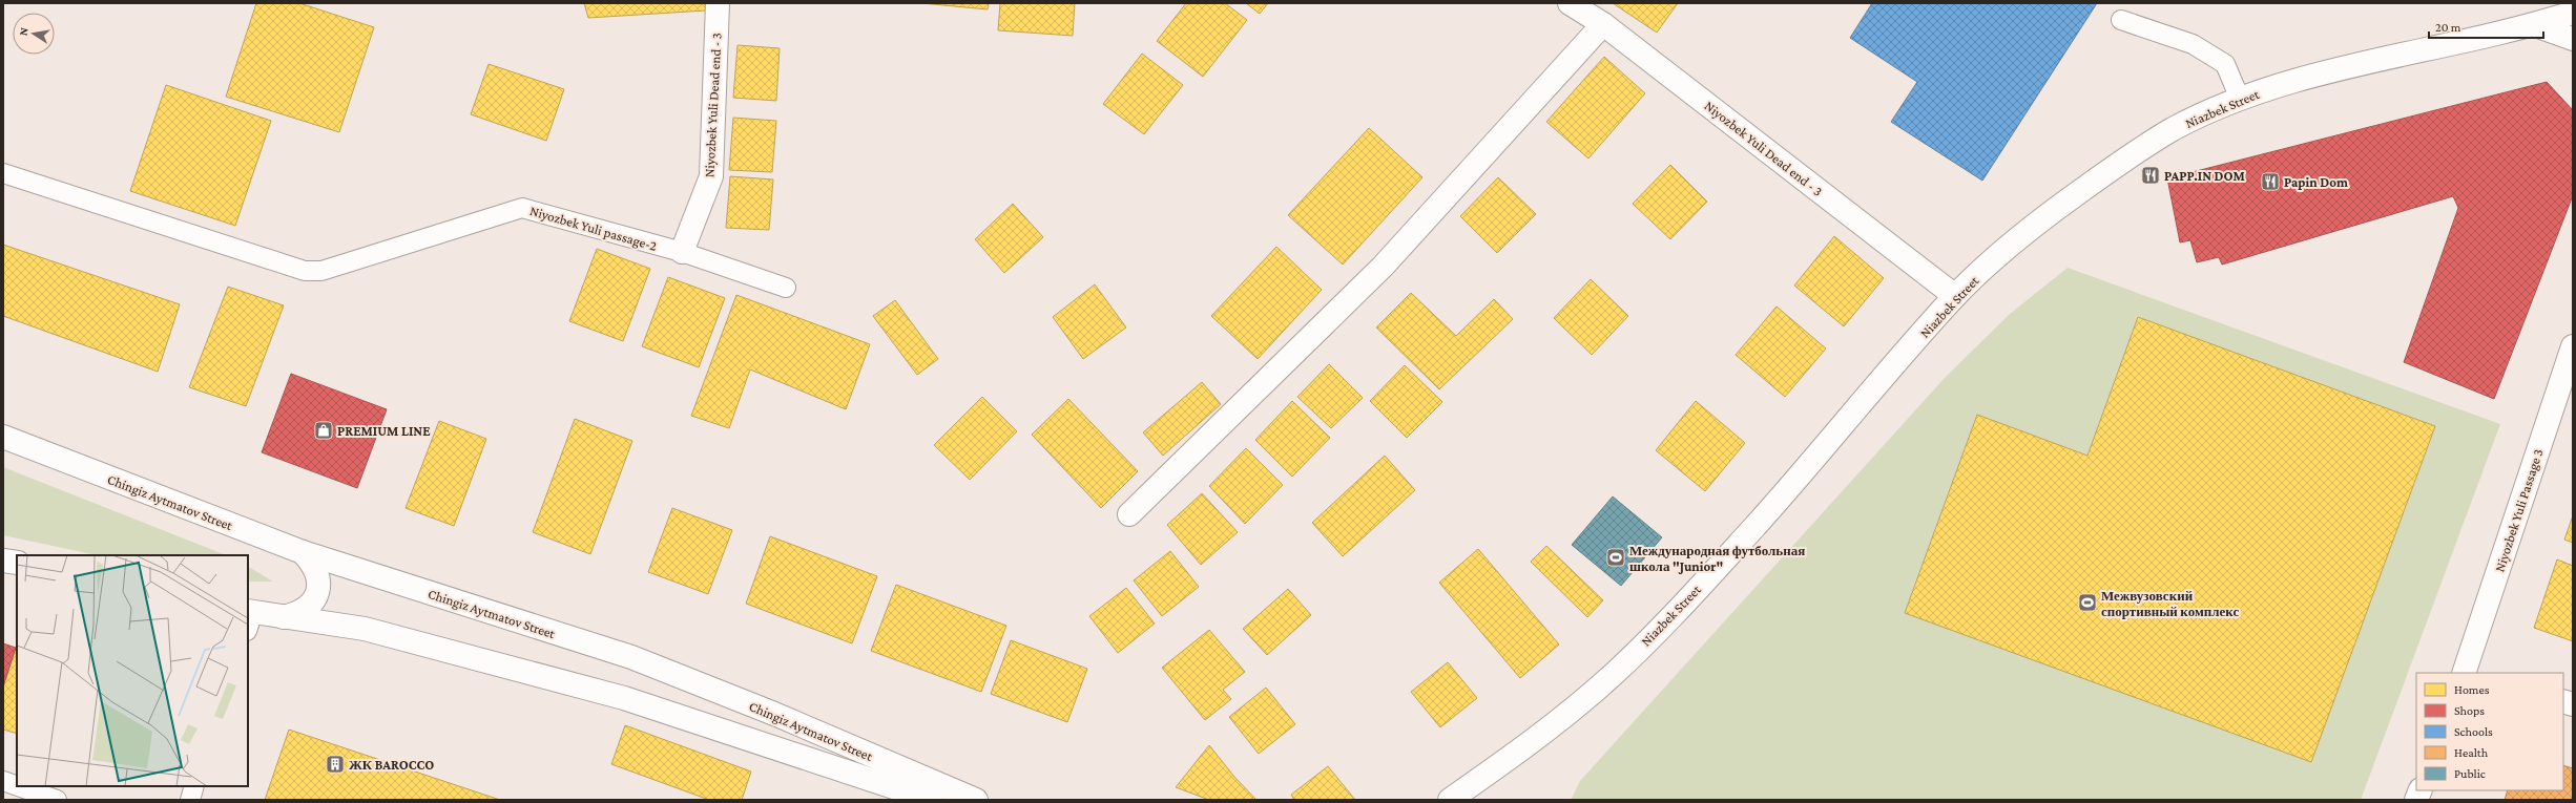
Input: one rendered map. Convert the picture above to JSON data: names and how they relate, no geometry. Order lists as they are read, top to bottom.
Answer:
{
  "streets": {
    "street": [
      "Niyozbek Yuli Dead end - 3",
      "Niazbek Street",
      "Chingiz Aytmatov Street",
      "Niyozbek Yuli Passage 3"
    ],
    "lane": ["Niyozbek Yuli passage-2"]
  },
  "crossings": [
    ["Niyozbek Yuli Dead end - 3", "Niazbek Street"],
    ["Niyozbek Yuli Dead end - 3", "Niyozbek Yuli passage-2"]
  ],
  "places": {
    "restaurant": ["PAPP.IN DOM", "Papin Dom"],
    "shop": ["PREMIUM LINE"],
    "sports": ["Международная футбольная школа \"Junior\"", "Межвузовский спортивный комплекс"],
    "building": ["ЖК BAROCCO"]
  },
  "legend": [
    "Homes",
    "Shops",
    "Schools",
    "Health",
    "Public"
  ],
  "scale_bar": "20 m",
  "north": "left"
}
